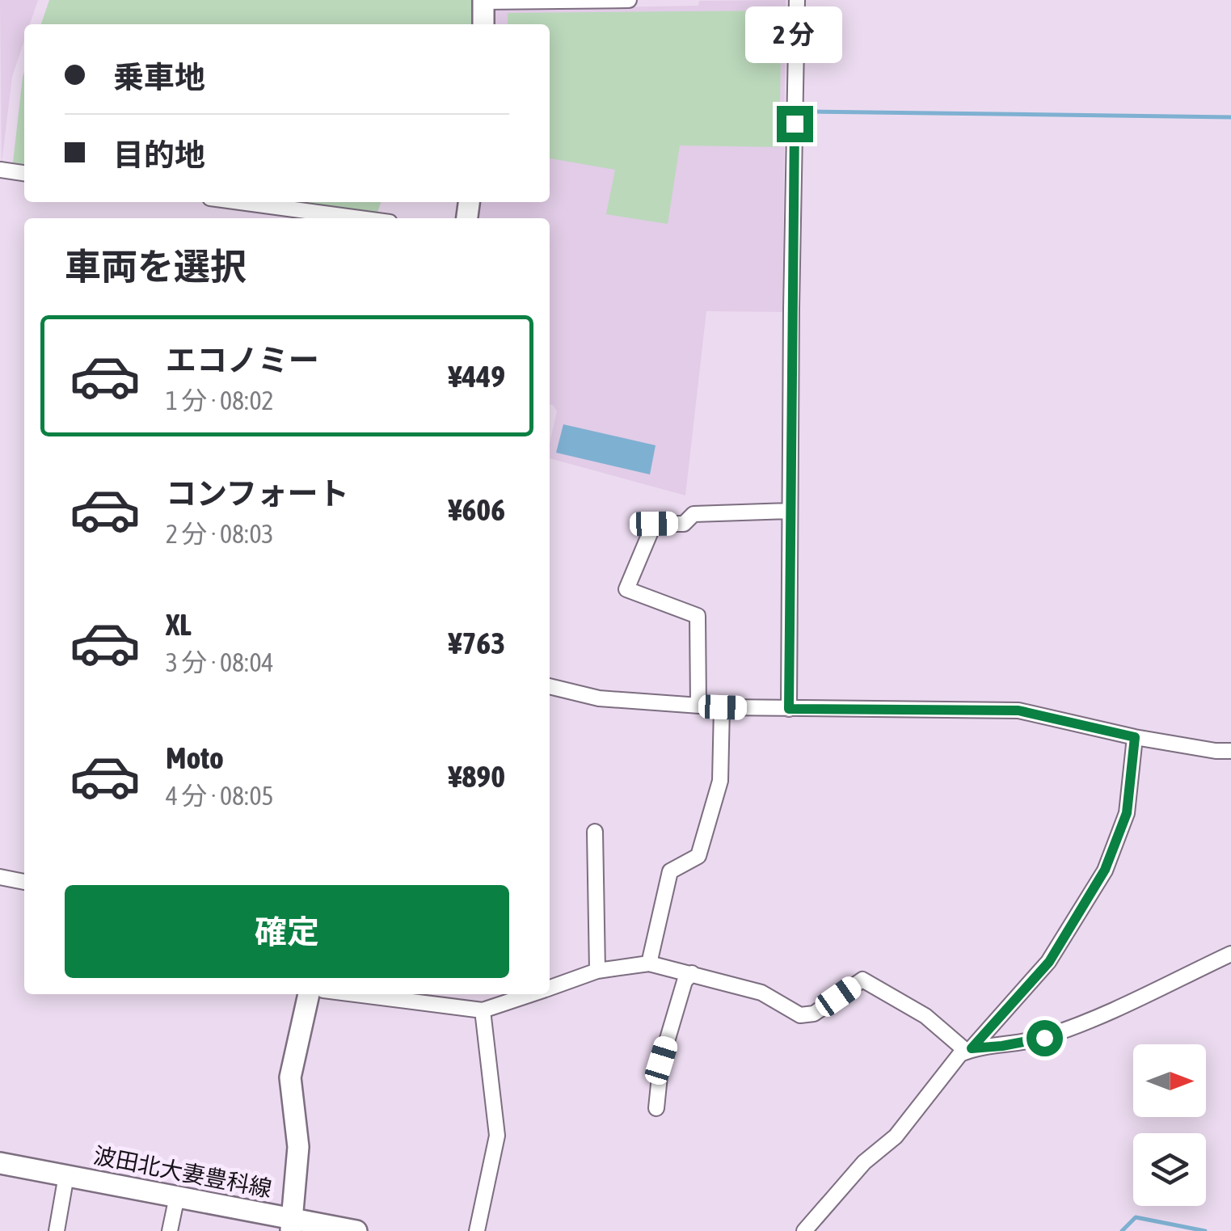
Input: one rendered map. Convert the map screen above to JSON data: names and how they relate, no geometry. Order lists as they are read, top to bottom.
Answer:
{
  "streets": {
    "main road": ["波田北大妻豊科線"]
  },
  "north": "right",
  "page": {
    "bubble": "2 分",
    "banner": ["乗車地", "目的地"],
    "heading": "車両を選択",
    "list": [
      {
        "name": "エコノミー",
        "note": "1 分 · 08:02",
        "value": "¥449"
      },
      {
        "name": "コンフォート",
        "note": "2 分 · 08:03",
        "value": "¥606"
      },
      {
        "name": "XL",
        "note": "3 分 · 08:04",
        "value": "¥763"
      },
      {
        "name": "Moto",
        "note": "4 分 · 08:05",
        "value": "¥890"
      }
    ],
    "buttons": "確定"
  }
}
